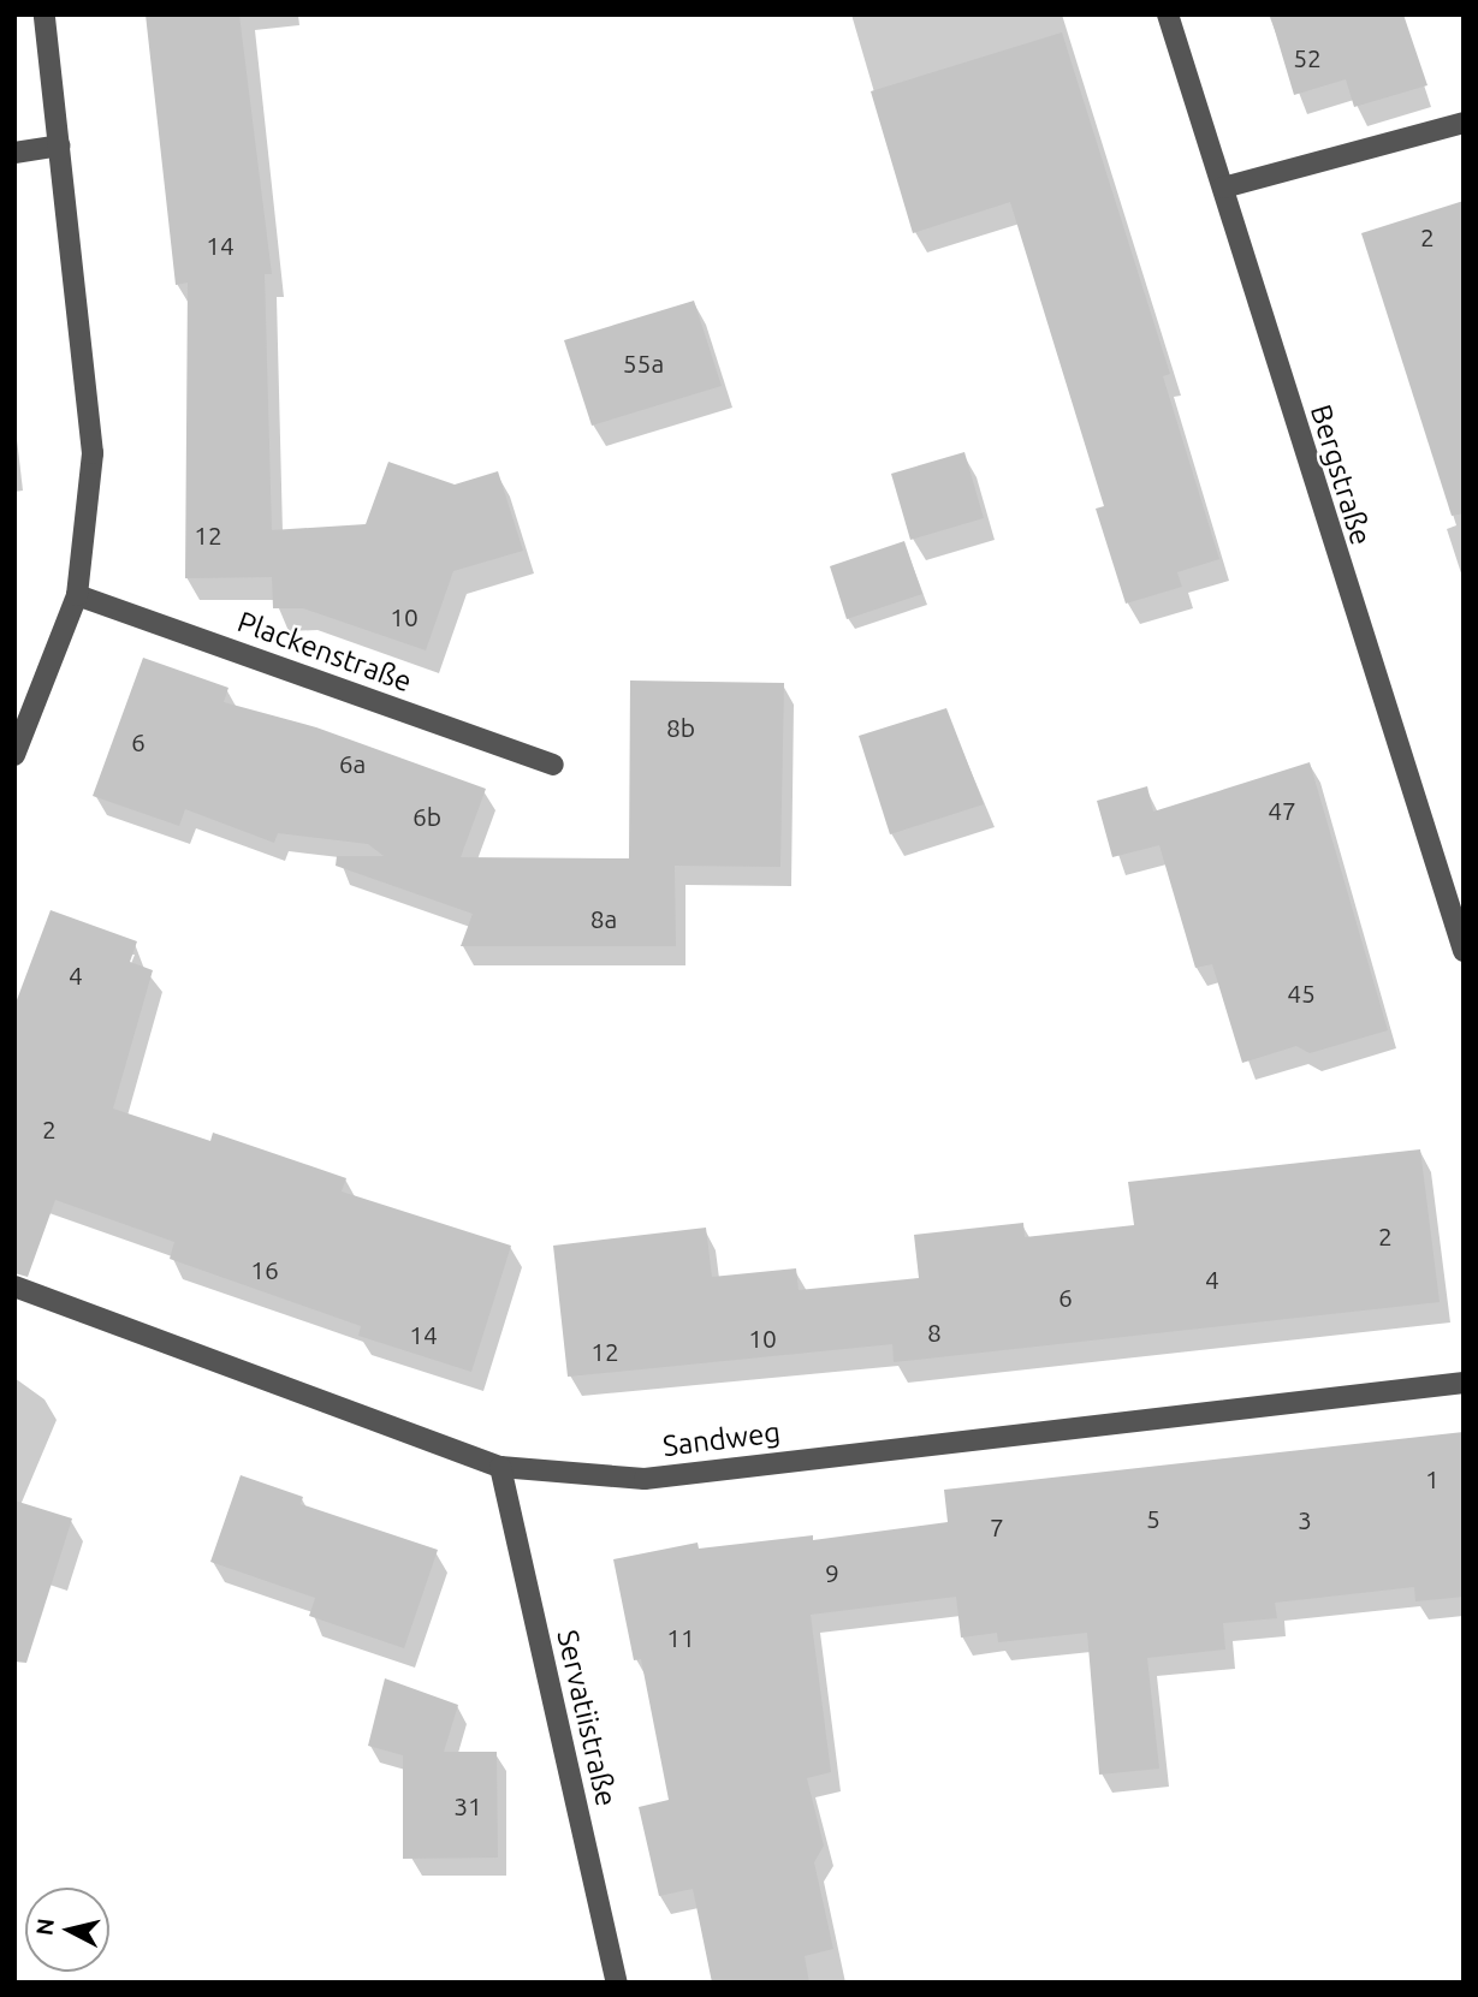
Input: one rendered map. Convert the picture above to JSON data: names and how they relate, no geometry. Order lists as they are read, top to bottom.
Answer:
{
  "streets": {
    "street": [
      "Bergstraße",
      "Plackenstraße",
      "Sandweg",
      "Servatiistraße"
    ]
  },
  "crossings": [
    ["Sandweg", "Servatiistraße"]
  ],
  "house_numbers": [
    "52",
    "2",
    "14",
    "55a",
    "12",
    "10",
    "8b",
    "6",
    "6a",
    "47",
    "6b",
    "8a",
    "4",
    "45",
    "2",
    "2",
    "16",
    "4",
    "6",
    "8",
    "14",
    "10",
    "12",
    "1",
    "5",
    "3",
    "7",
    "9",
    "11",
    "31"
  ],
  "north": "left"
}
